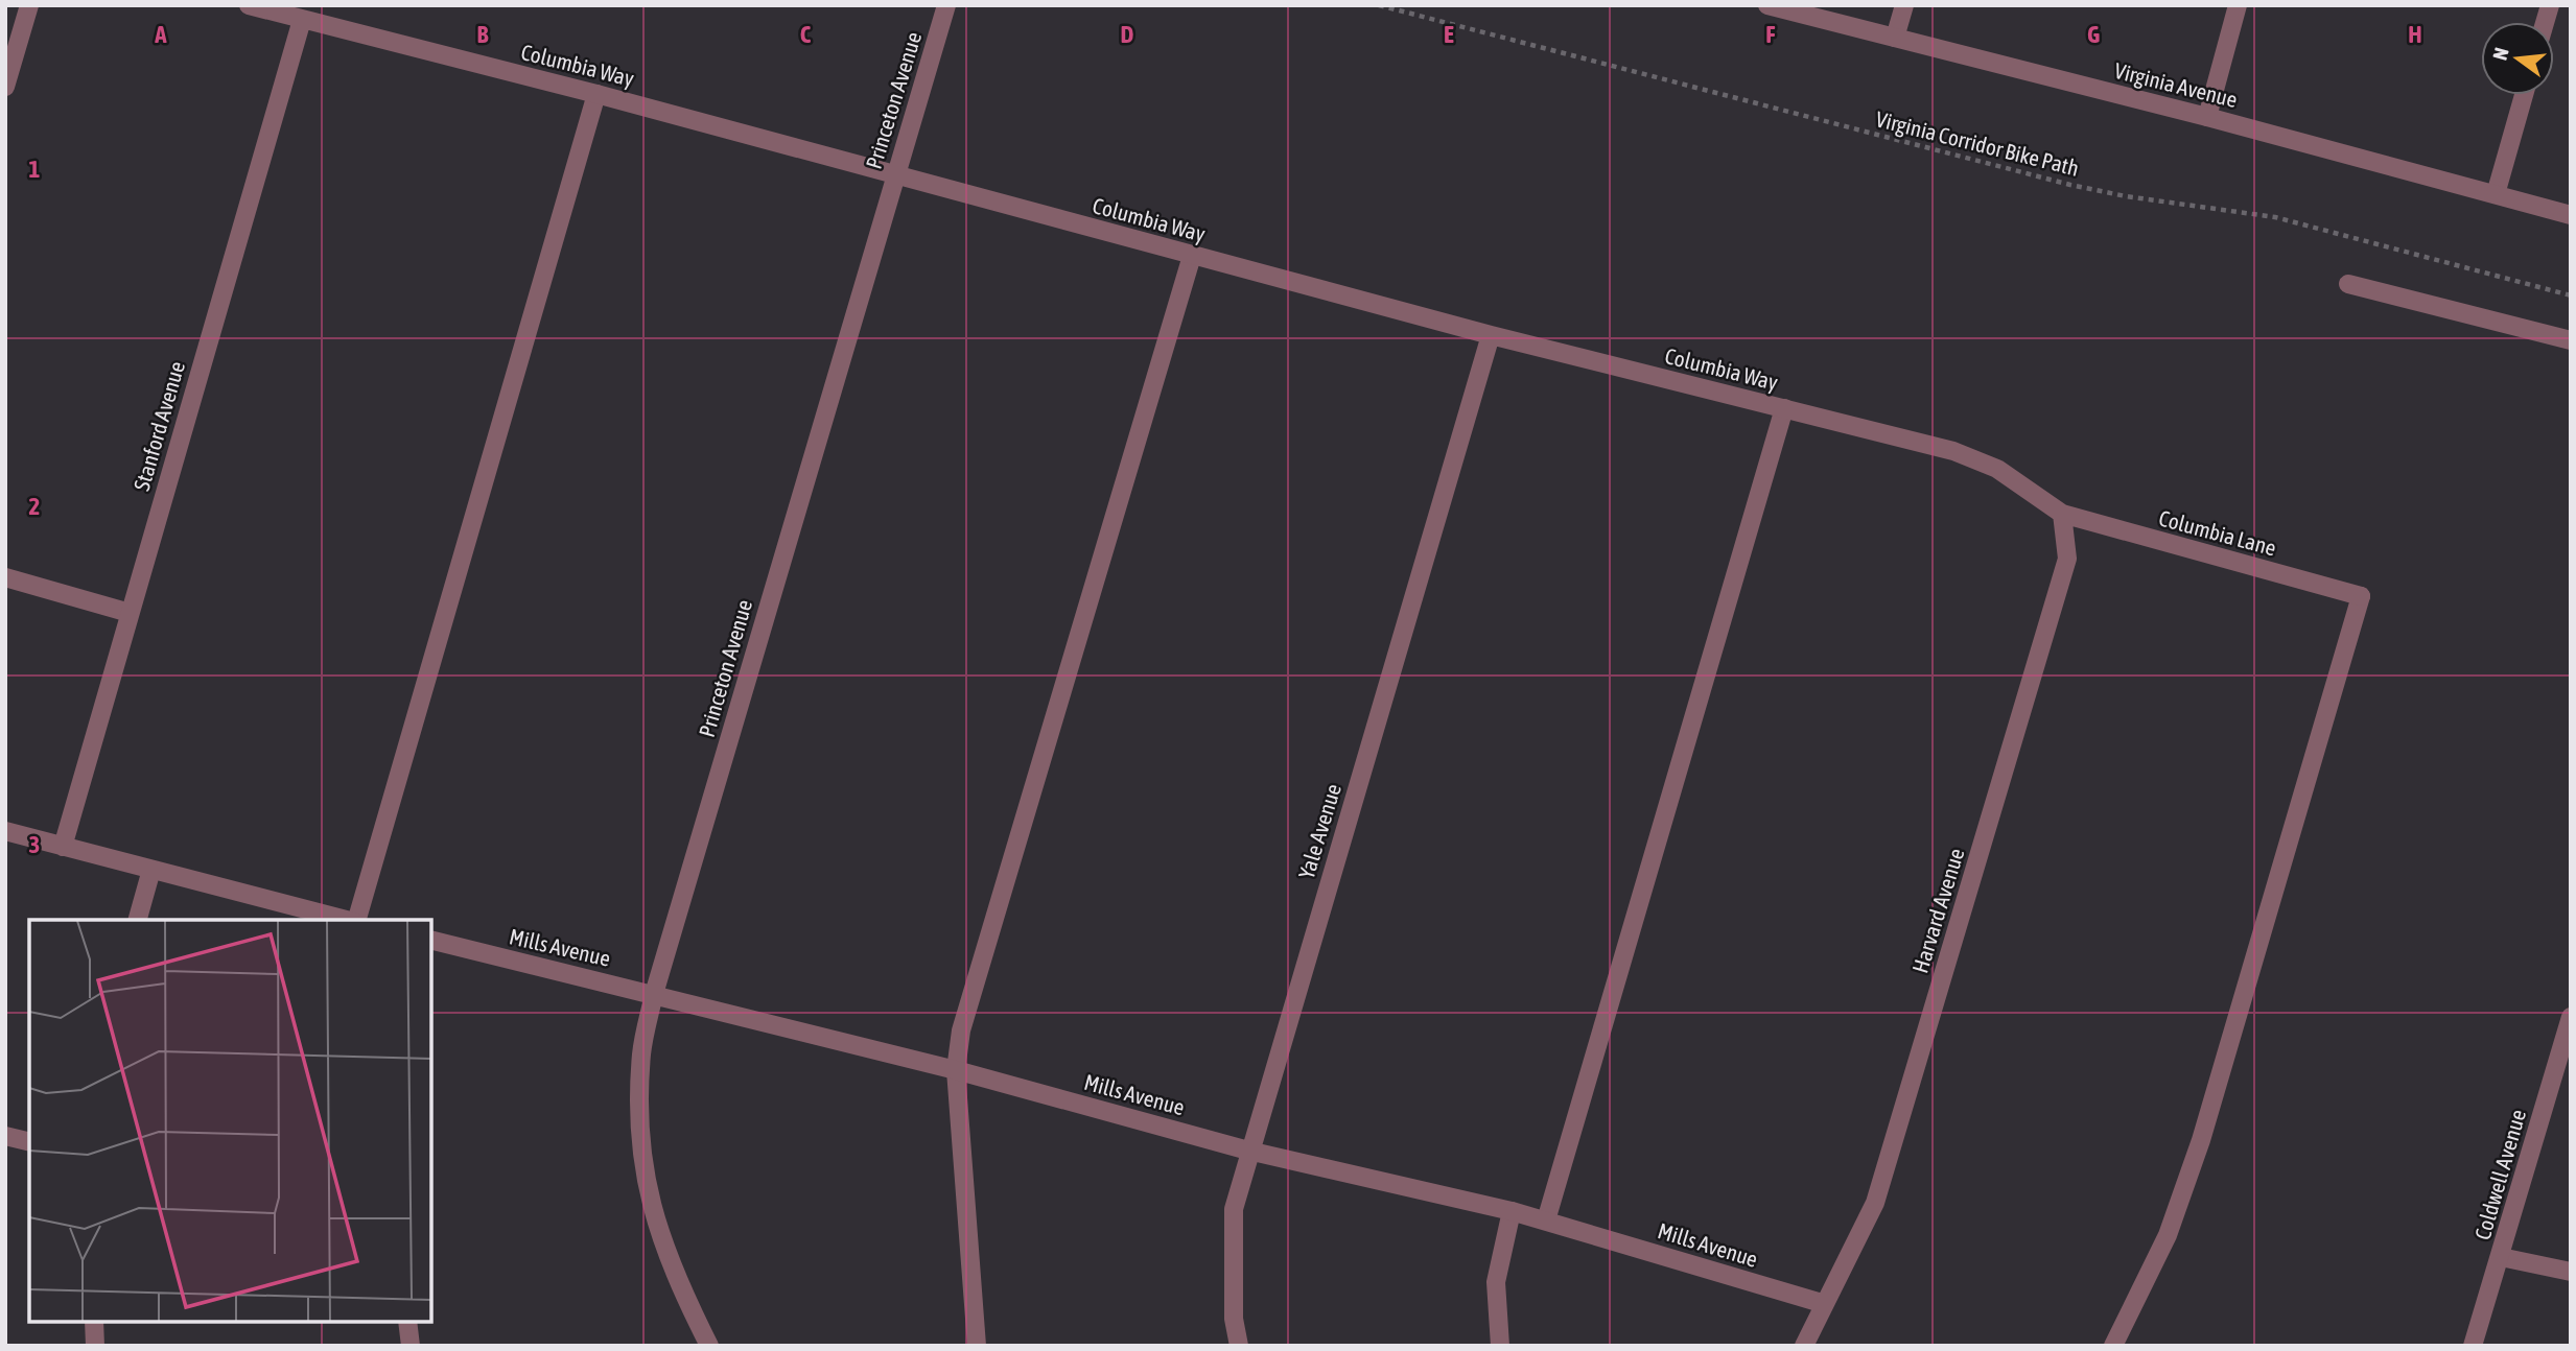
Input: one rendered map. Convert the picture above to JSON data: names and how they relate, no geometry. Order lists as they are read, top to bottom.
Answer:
{
  "streets": {
    "street": [
      "Columbia Way",
      "Virginia Avenue",
      "Princeton Avenue",
      "Stanford Avenue",
      "Columbia Lane",
      "Yale Avenue",
      "Harvard Avenue",
      "Mills Avenue",
      "Coldwell Avenue"
    ],
    "path": ["Virginia Corridor Bike Path"]
  },
  "crossings": [
    ["Columbia Way", "Princeton Avenue"],
    ["Columbia Way", "Stanford Avenue"],
    ["Columbia Way", "Columbia Lane"],
    ["Columbia Way", "Yale Avenue"],
    ["Columbia Way", "Harvard Avenue"],
    ["Princeton Avenue", "Mills Avenue"],
    ["Columbia Lane", "Harvard Avenue"],
    ["Yale Avenue", "Mills Avenue"],
    ["Harvard Avenue", "Mills Avenue"]
  ],
  "north": "left",
  "grid": {
    "columns": [
      "A",
      "B",
      "C",
      "D",
      "E",
      "F",
      "G",
      "H"
    ],
    "rows": ["1", "2", "3"]
  }
}
